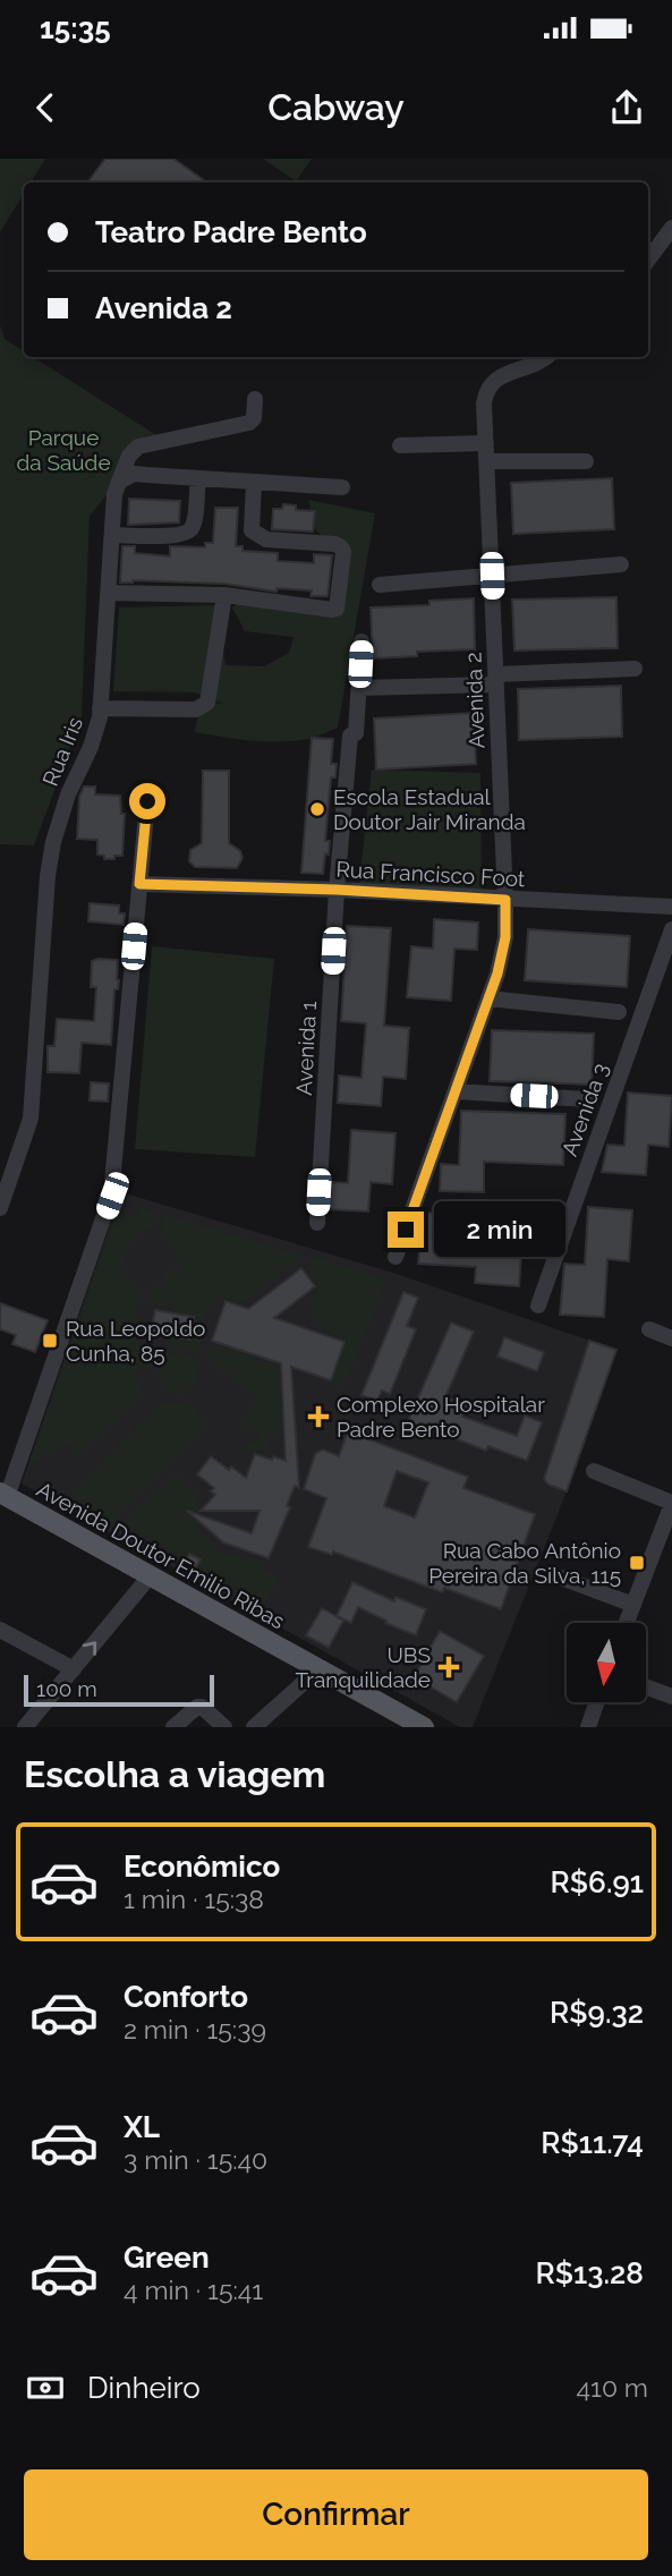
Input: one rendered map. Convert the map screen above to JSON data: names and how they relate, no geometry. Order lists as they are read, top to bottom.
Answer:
{
  "streets": {
    "main road": ["Avenida Doutor Emilio Ribas"],
    "street": [
      "Avenida 2",
      "Rua Iris",
      "Rua Francisco Foot",
      "Avenida 1",
      "Avenida 3"
    ]
  },
  "crossings": [
    ["Avenida 2", "Rua Francisco Foot"],
    ["Rua Francisco Foot", "Avenida 1"]
  ],
  "parks": ["Parque da Saúde"],
  "places": {
    "other": ["Escola Estadual Doutor Jair Miranda"],
    "transit": ["Rua Leopoldo Cunha, 85", "Rua Cabo Antônio Pereira da Silva, 115"],
    "health": ["Complexo Hospitalar Padre Bento", "UBS Tranquilidade"]
  },
  "scale_bar": "100 m",
  "north": "bottom",
  "page": {
    "status": "15:35",
    "header": "Cabway",
    "banner": ["Teatro Padre Bento", "Avenida 2"],
    "bubble": "2 min",
    "scale": "100 m",
    "heading": "Escolha a viagem",
    "list": [
      {
        "name": "Econômico",
        "note": "1 min · 15:38",
        "value": "R$6.91"
      },
      {
        "name": "Conforto",
        "note": "2 min · 15:39",
        "value": "R$9.32"
      },
      {
        "name": "XL",
        "note": "3 min · 15:40",
        "value": "R$11.74"
      },
      {
        "name": "Green",
        "note": "4 min · 15:41",
        "value": "R$13.28"
      }
    ],
    "pay": ["Dinheiro", "410 m"],
    "buttons": "Confirmar"
  }
}
